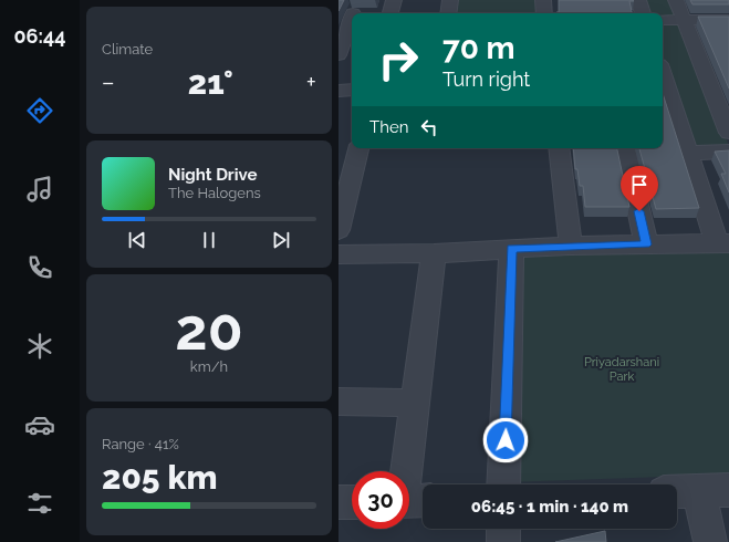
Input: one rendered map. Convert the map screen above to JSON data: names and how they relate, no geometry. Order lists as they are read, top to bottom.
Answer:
{
  "parks": ["Priyadarshani Park"],
  "page": {
    "tabs": "06:44",
    "tile": [
      "Climate",
      ["20", "km/h"],
      ["Range · 41%", "205 km"]
    ],
    "turn": ["70 m", "Turn right"],
    "heat": ["−", "21°", "+"],
    "then": "Then",
    "song": ["Night Drive", "The Halogens"],
    "limit": "30",
    "trip": "06:45 · 1 min · 140 m"
  }
}
